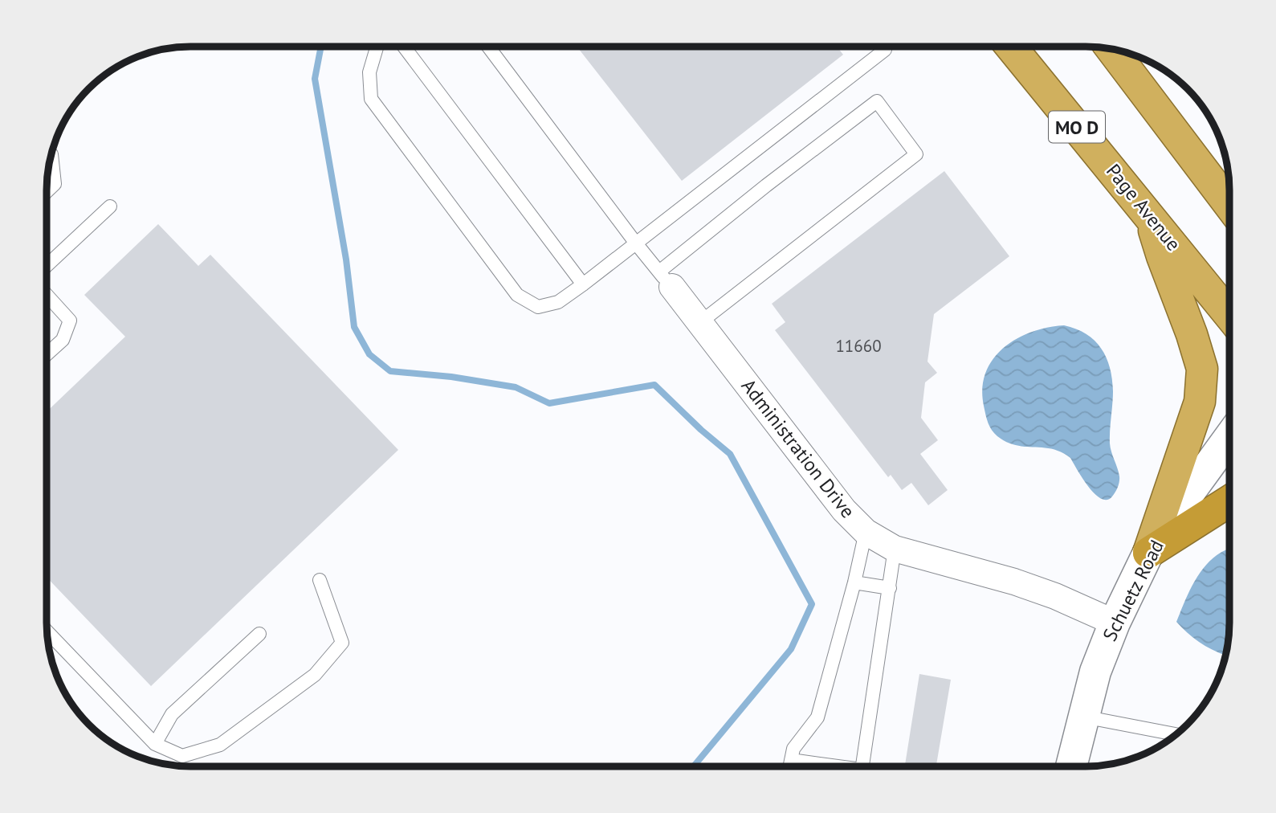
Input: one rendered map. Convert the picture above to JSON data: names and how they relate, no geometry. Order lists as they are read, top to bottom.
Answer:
{
  "streets": {
    "highway": ["MO D", "Page Avenue"],
    "main road": ["Schuetz Road"],
    "street": ["Administration Drive"]
  },
  "crossings": [
    ["Administration Drive", "Schuetz Road"]
  ],
  "house_numbers": ["11660"]
}
